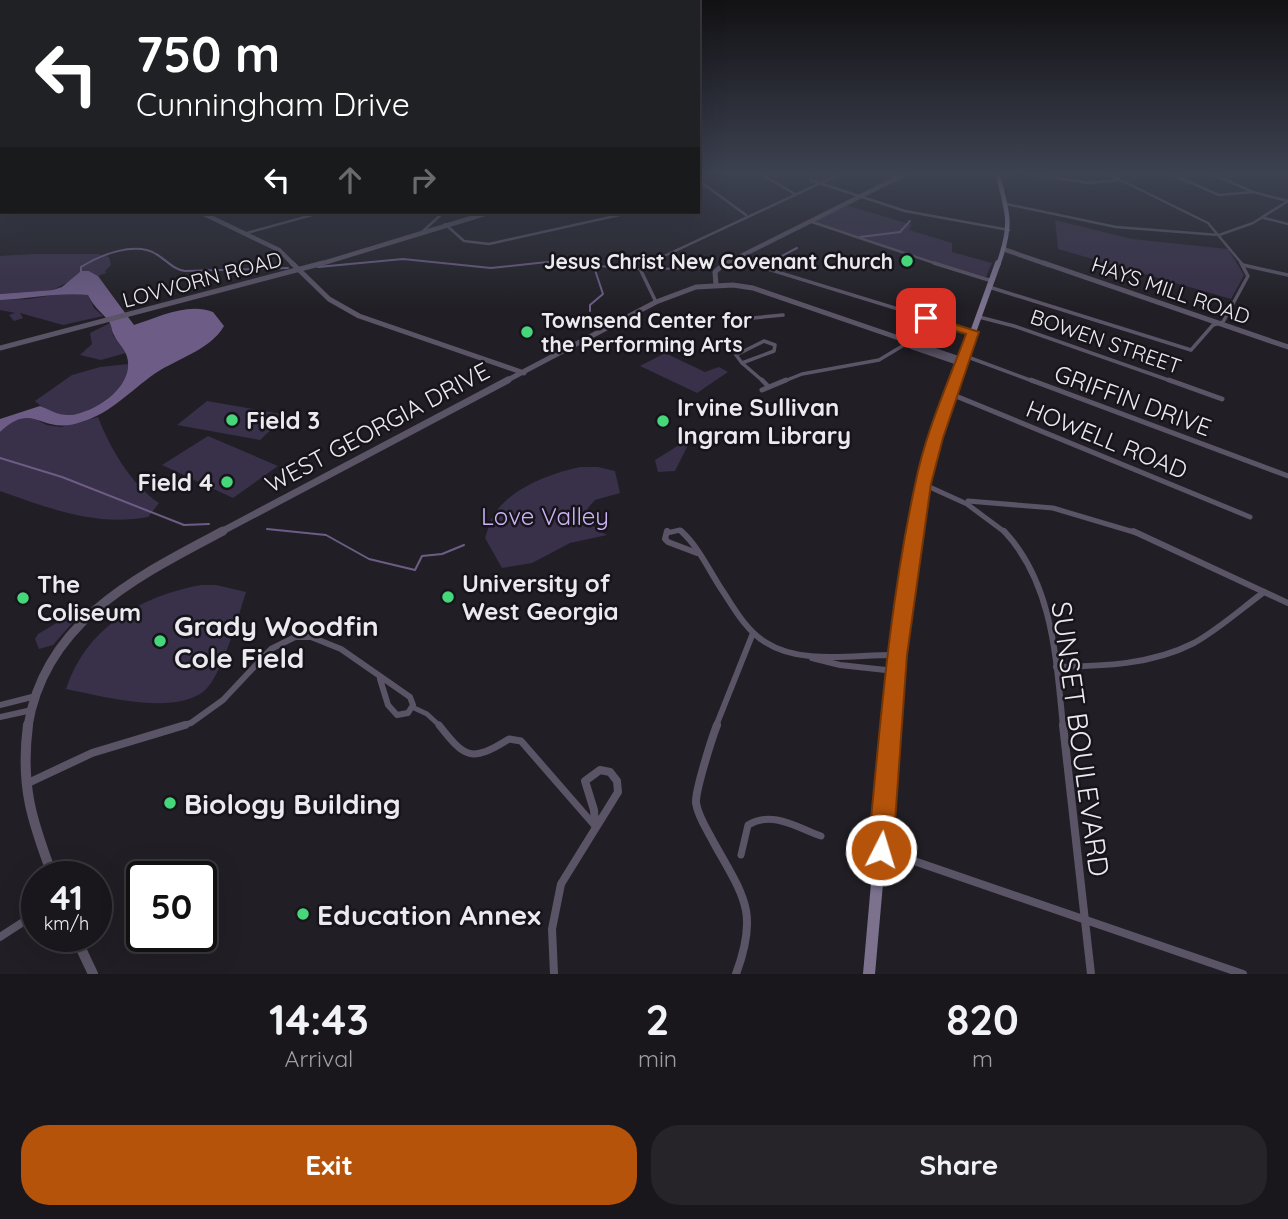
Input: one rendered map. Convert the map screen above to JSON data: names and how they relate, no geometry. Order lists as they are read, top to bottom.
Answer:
{
  "streets": {
    "street": [
      "LOVVORN ROAD",
      "HAYS MILL ROAD",
      "BOWEN STREET",
      "GRIFFIN DRIVE",
      "WEST GEORGIA DRIVE",
      "HOWELL ROAD",
      "SUNSET BOULEVARD"
    ]
  },
  "crossings": [
    ["GRIFFIN DRIVE", "WEST GEORGIA DRIVE"]
  ],
  "parks": ["Love Valley"],
  "places": [
    "Jesus Christ New Covenant Church",
    "Townsend Center for the Performing Arts",
    "Field 3",
    "Irvine Sullivan Ingram Library",
    "Field 4",
    "University of West Georgia",
    "The Coliseum",
    "Grady Woodfin Cole Field",
    "Biology Building",
    "Education Annex"
  ],
  "page": {
    "turn": ["750 m", "Cunningham Drive"],
    "speed": "41 km/h",
    "limit": "50",
    "eta": [
      "14:43",
      "Arrival",
      "2",
      "min",
      "820",
      "m"
    ],
    "buttons": ["Exit", "Share"]
  }
}
